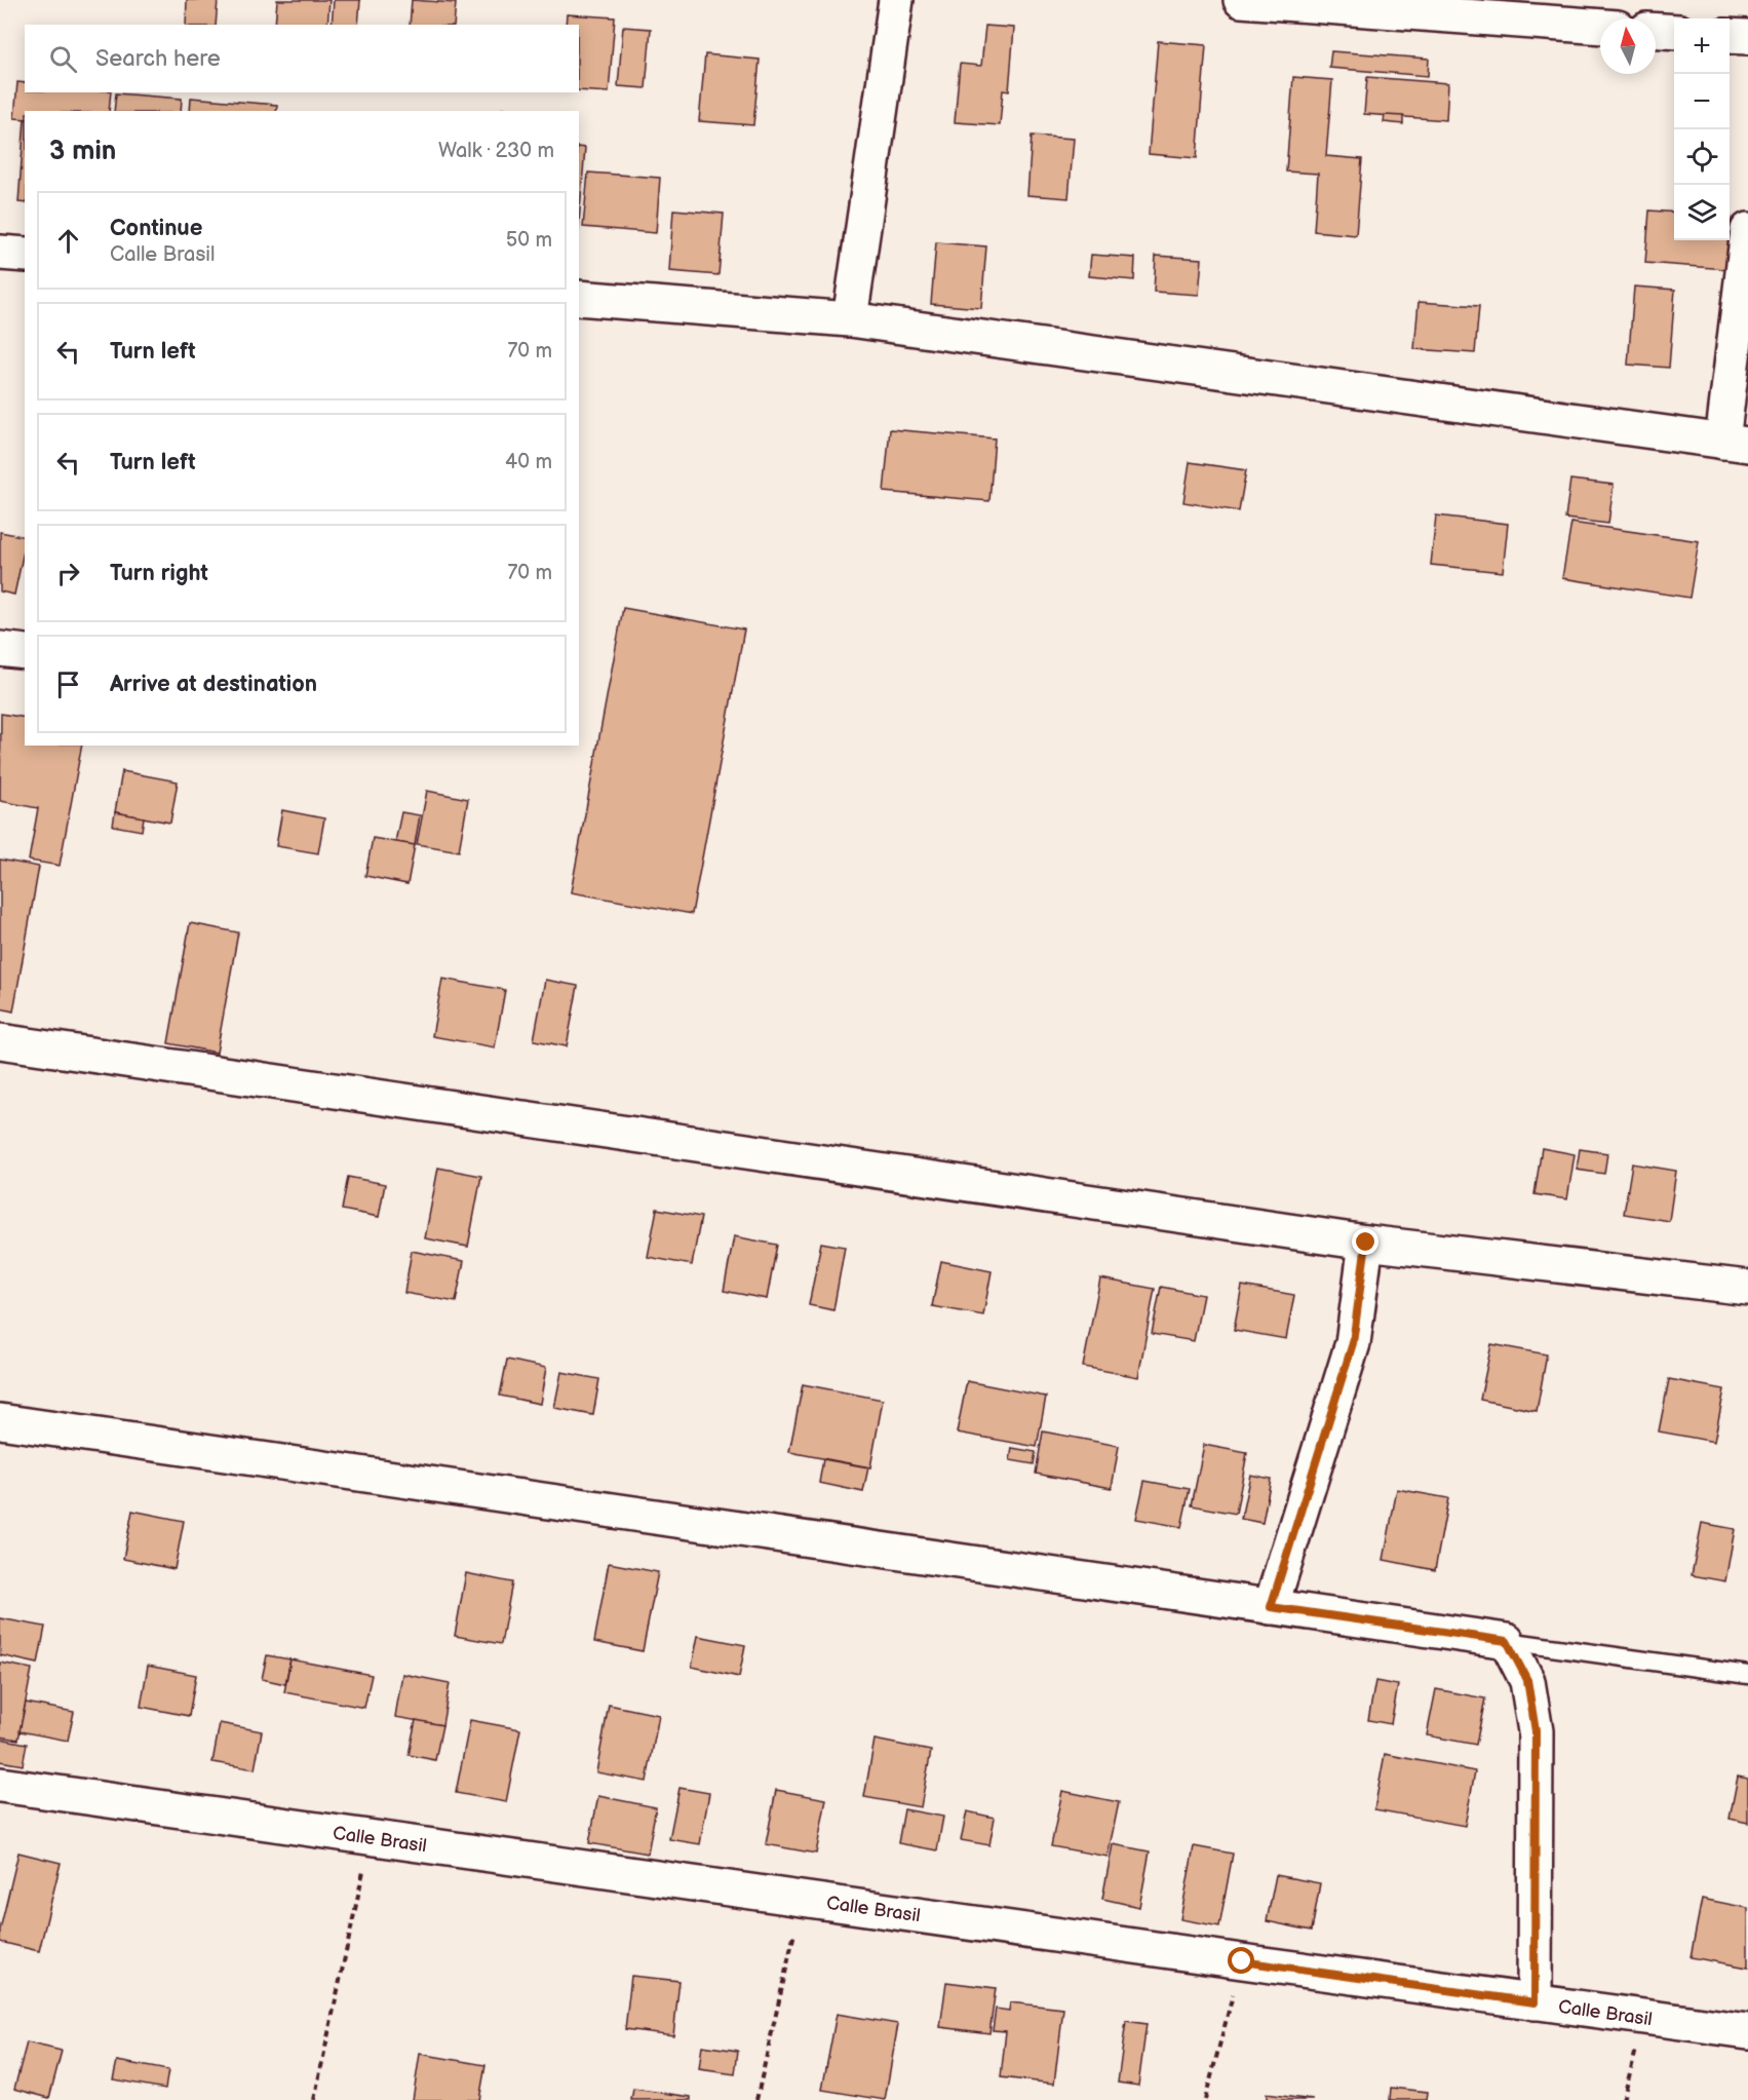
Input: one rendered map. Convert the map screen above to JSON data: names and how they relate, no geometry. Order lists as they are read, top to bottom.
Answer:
{
  "streets": {
    "street": ["Calle Brasil"]
  },
  "north": "top",
  "page": {
    "map_buttons": ["+", "−"],
    "search": "Search here",
    "heading": ["3 min", "Walk · 230 m"],
    "list": [
      ["Continue", "Calle Brasil", "50 m"],
      ["Turn left", "70 m"],
      ["Turn left", "40 m"],
      ["Turn right", "70 m"],
      "Arrive at destination"
    ]
  }
}
